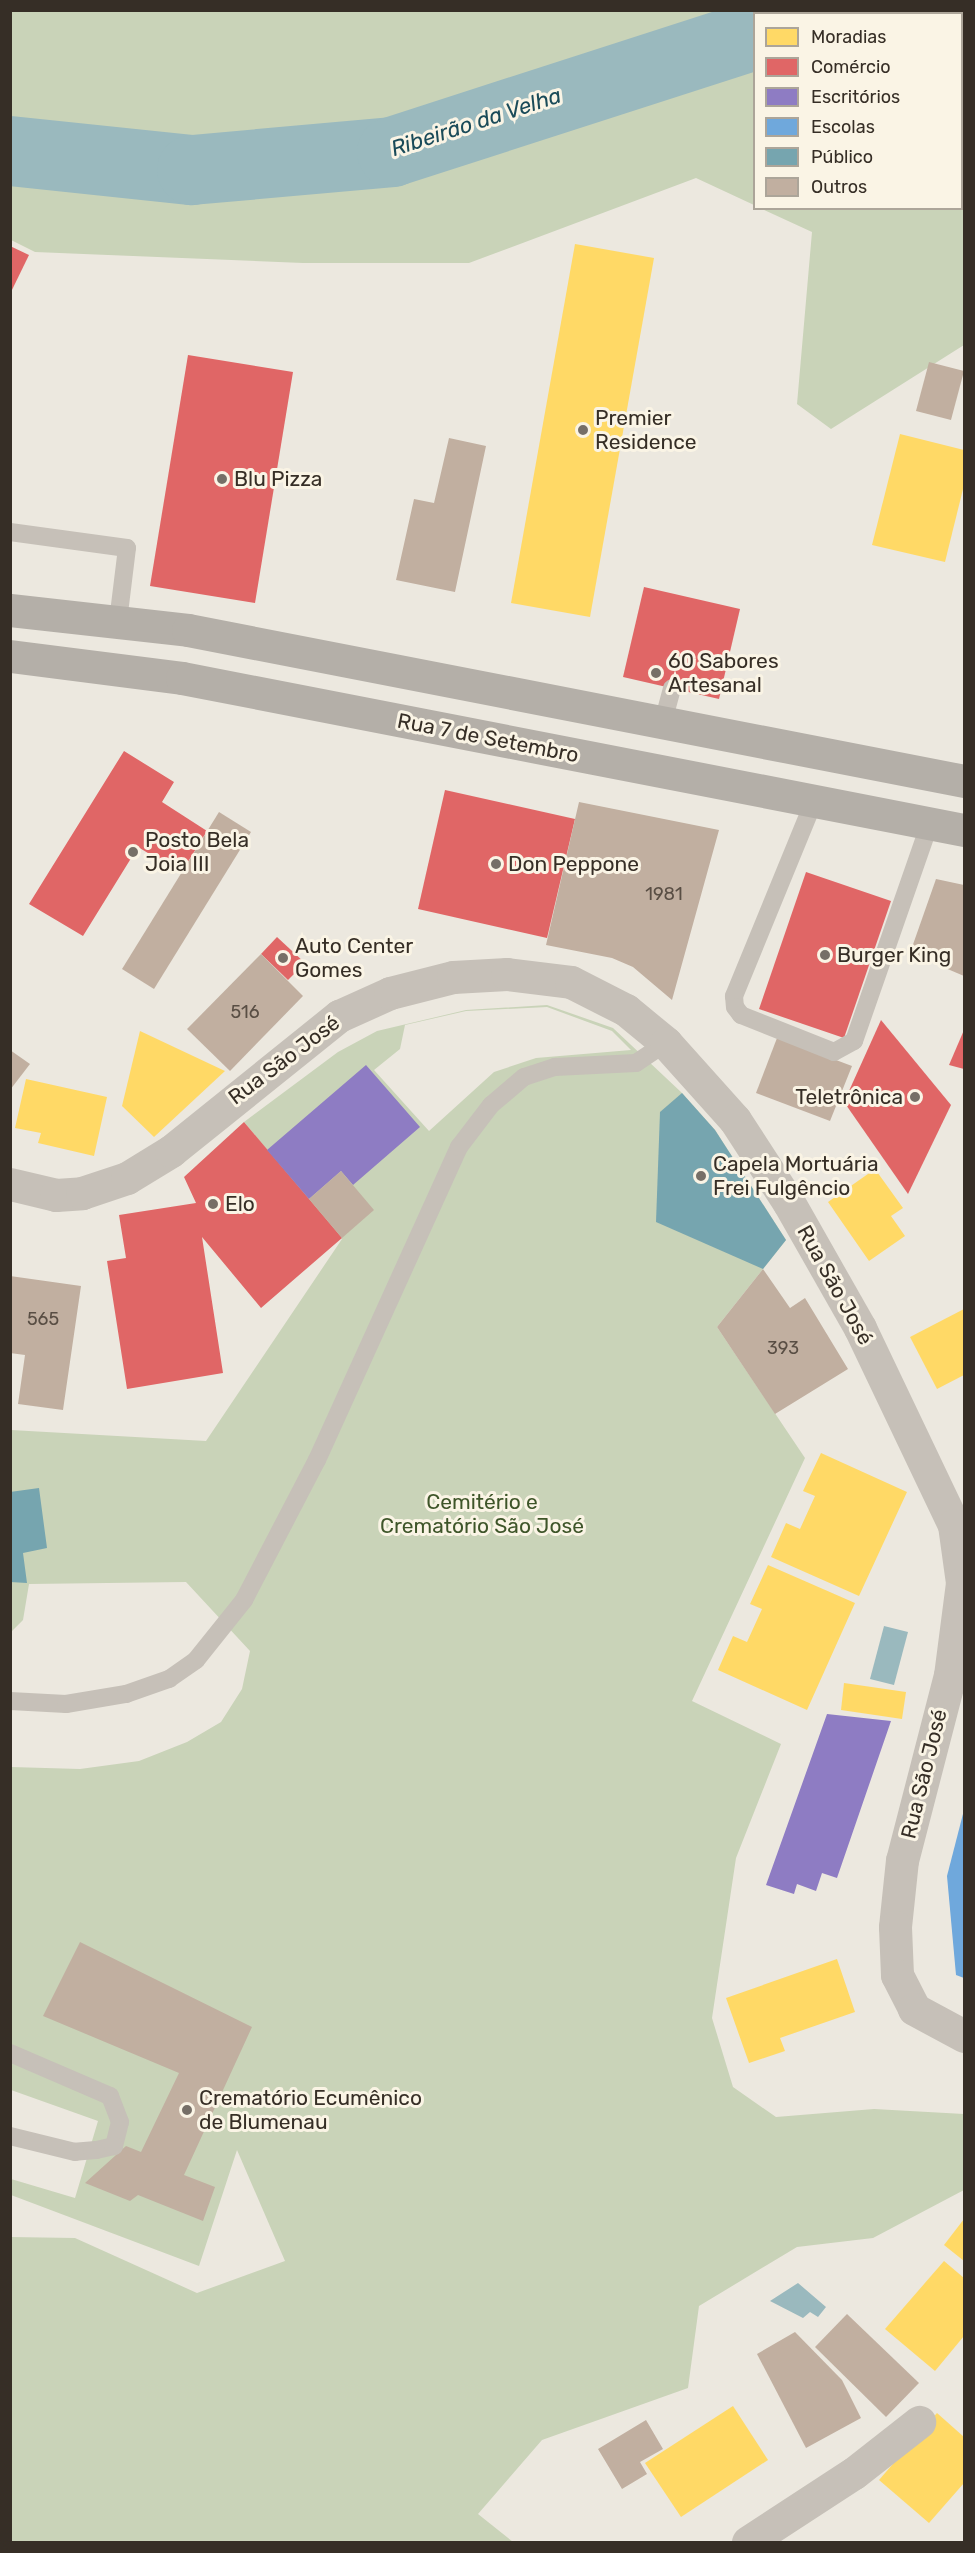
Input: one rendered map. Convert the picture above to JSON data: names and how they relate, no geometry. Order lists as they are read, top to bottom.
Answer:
{
  "streets": {
    "main road": ["Rua 7 de Setembro"],
    "street": ["Rua São José"]
  },
  "water": ["Ribeirão da Velha"],
  "parks": ["Cemitério e Crematório São José"],
  "places": [
    "Premier Residence",
    "Blu Pizza",
    "60 Sabores Artesanal",
    "Posto Bela Joia III",
    "Don Peppone",
    "Burger King",
    "Auto Center Gomes",
    "Teletrônica",
    "Capela Mortuária Frei Fulgêncio",
    "Elo",
    "Crematório Ecumênico de Blumenau"
  ],
  "house_numbers": [
    "1981",
    "516",
    "565",
    "393"
  ],
  "legend": [
    "Moradias",
    "Comércio",
    "Escritórios",
    "Escolas",
    "Público",
    "Outros"
  ]
}
